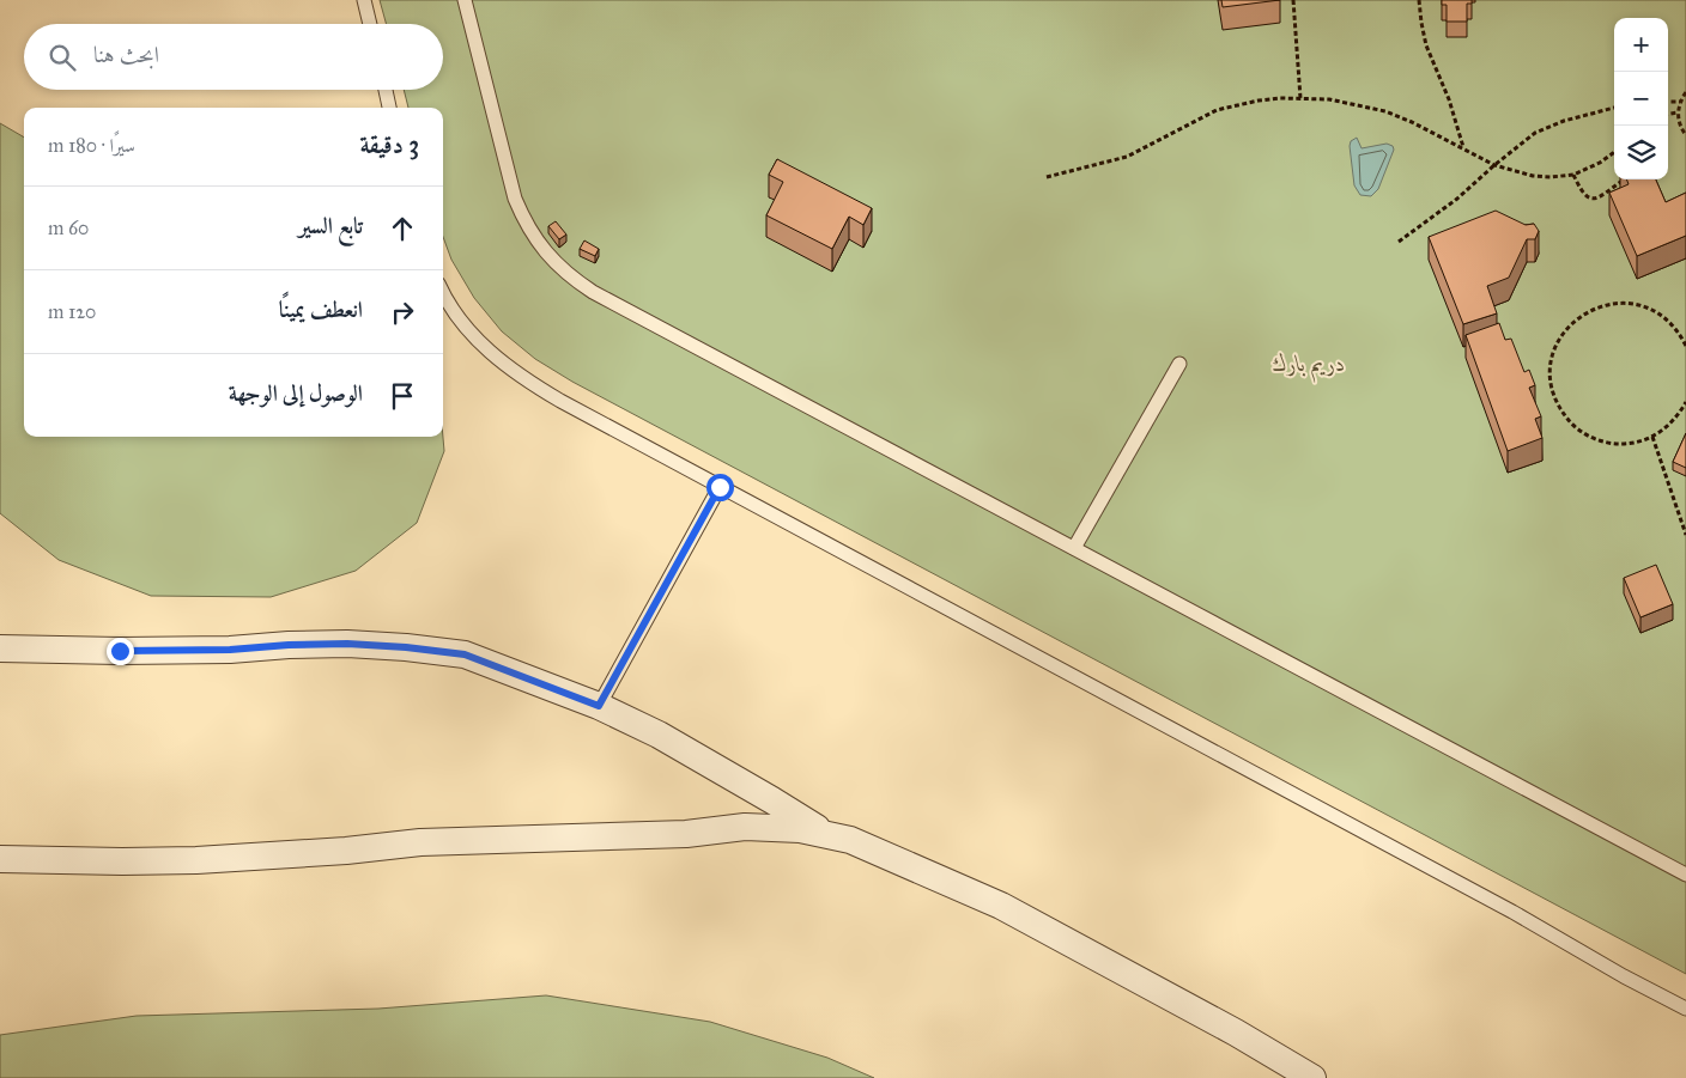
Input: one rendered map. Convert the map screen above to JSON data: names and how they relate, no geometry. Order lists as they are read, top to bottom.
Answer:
{
  "parks": ["دريم بارك"],
  "page": {
    "map_buttons": ["+", "−"],
    "search": "ابحث هنا",
    "heading": ["3 دقيقة", "سيرًا · 180 m"],
    "list": [
      ["تابع السير", "60 m"],
      ["انعطف يمينًا", "120 m"],
      "الوصول إلى الوجهة"
    ]
  }
}
